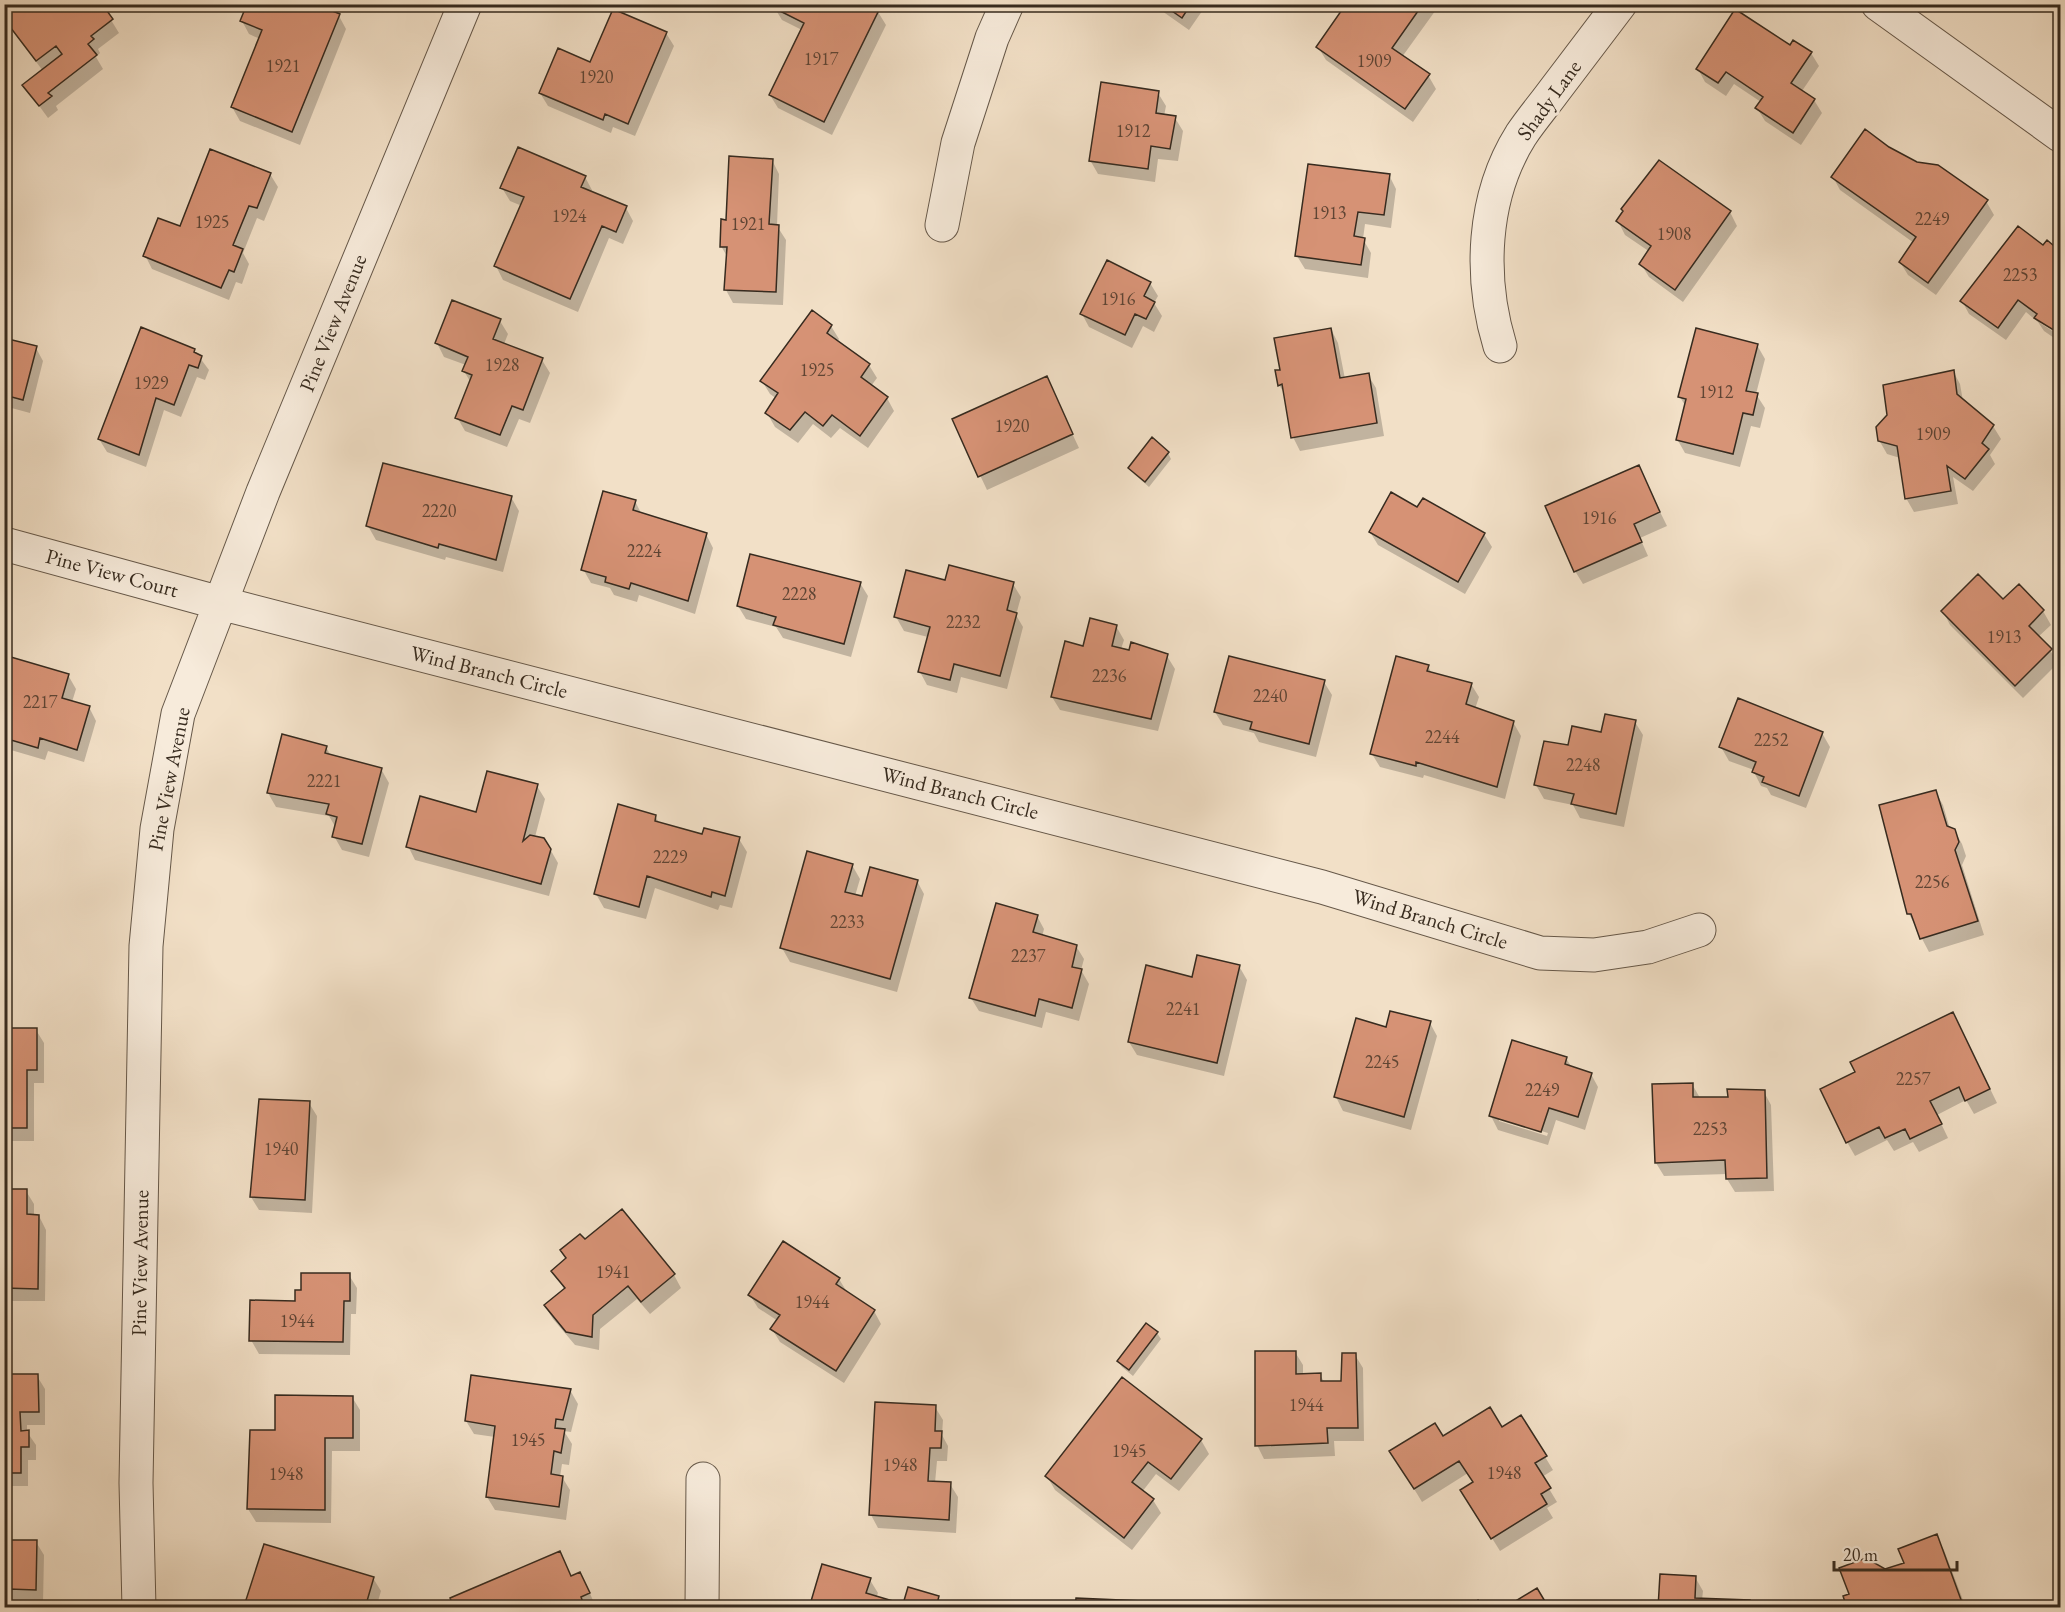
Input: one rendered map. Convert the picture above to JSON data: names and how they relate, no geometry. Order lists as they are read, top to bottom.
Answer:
{
  "streets": {
    "street": [
      "Shady Lane",
      "Pine View Avenue",
      "Pine View Court",
      "Wind Branch Circle"
    ]
  },
  "crossings": [
    ["Pine View Avenue", "Pine View Court"],
    ["Pine View Avenue", "Wind Branch Circle"],
    ["Pine View Court", "Wind Branch Circle"]
  ],
  "house_numbers": [
    "1917",
    "1909",
    "1921",
    "1920",
    "1912",
    "1913",
    "1924",
    "2249",
    "1925",
    "1921",
    "1908",
    "2253",
    "1916",
    "1928",
    "1925",
    "1929",
    "1912",
    "1920",
    "1909",
    "2220",
    "1916",
    "2224",
    "2228",
    "2232",
    "1913",
    "2236",
    "2240",
    "2217",
    "2244",
    "2252",
    "2248",
    "2221",
    "2229",
    "2256",
    "2233",
    "2237",
    "2241",
    "2245",
    "2257",
    "2249",
    "2253",
    "1940",
    "1941",
    "1944",
    "1944",
    "1944",
    "1945",
    "1945",
    "1948",
    "1948",
    "1948"
  ],
  "scale_bar": "20 m"
}
